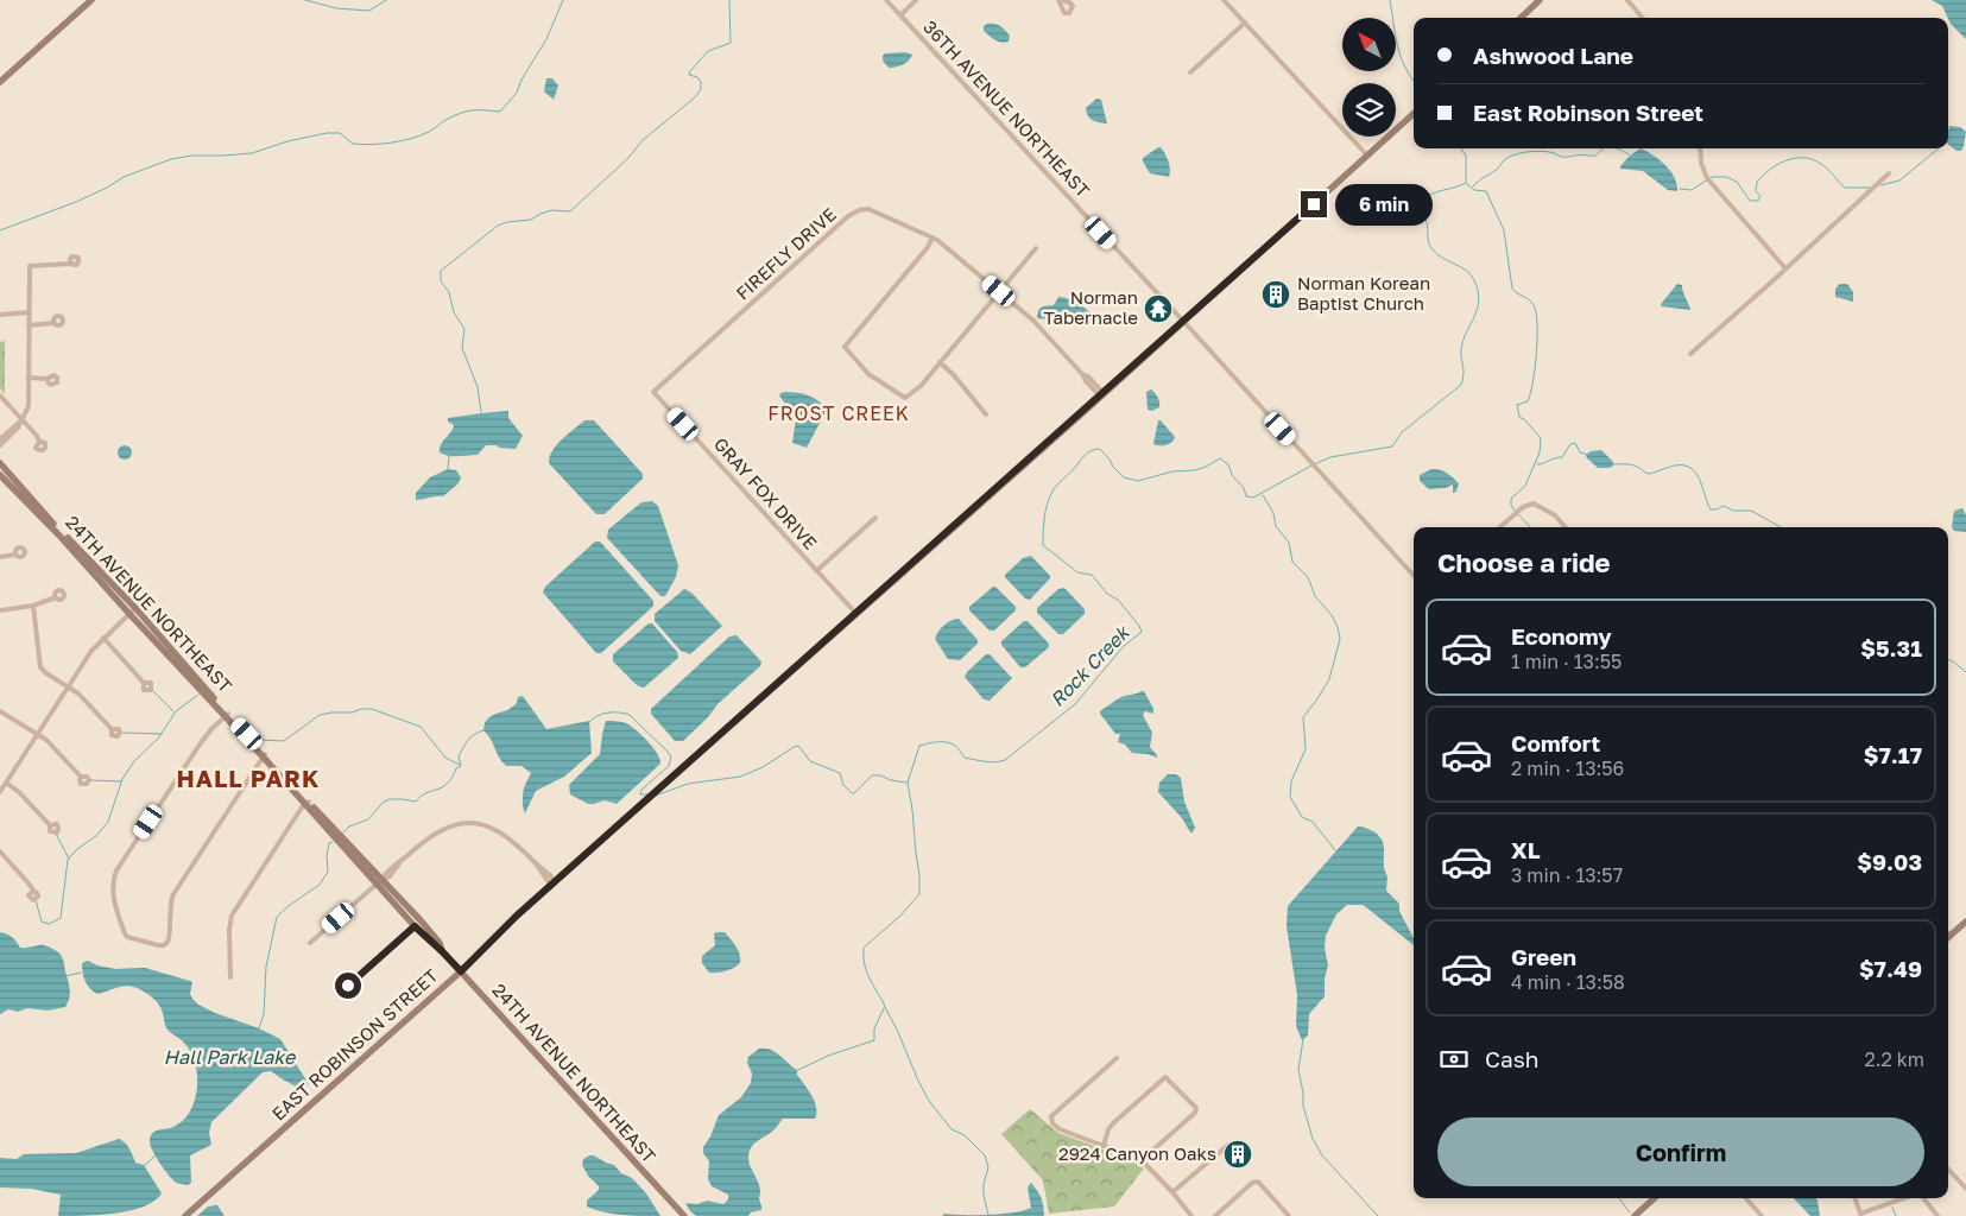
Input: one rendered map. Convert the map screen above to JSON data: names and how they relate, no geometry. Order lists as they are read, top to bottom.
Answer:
{
  "streets": {
    "street": [
      "36TH AVENUE NORTHEAST",
      "FIREFLY DRIVE",
      "GRAY FOX DRIVE",
      "24TH AVENUE NORTHEAST",
      "EAST ROBINSON STREET"
    ]
  },
  "crossings": [
    ["36TH AVENUE NORTHEAST", "EAST ROBINSON STREET"],
    ["FIREFLY DRIVE", "GRAY FOX DRIVE"],
    ["FIREFLY DRIVE", "EAST ROBINSON STREET"],
    ["GRAY FOX DRIVE", "EAST ROBINSON STREET"],
    ["24TH AVENUE NORTHEAST", "EAST ROBINSON STREET"]
  ],
  "districts": ["FROST CREEK", "HALL PARK"],
  "water": ["Rock Creek", "Hall Park Lake"],
  "places": {
    "building": ["Norman Korean Baptist Church", "2924 Canyon Oaks"],
    "temple": ["Norman Tabernacle"]
  },
  "north": "top left",
  "page": {
    "banner": ["Ashwood Lane", "East Robinson Street"],
    "bubble": "6 min",
    "heading": "Choose a ride",
    "list": [
      {
        "name": "Economy",
        "note": "1 min · 13:55",
        "value": "$5.31"
      },
      {
        "name": "Comfort",
        "note": "2 min · 13:56",
        "value": "$7.17"
      },
      {
        "name": "XL",
        "note": "3 min · 13:57",
        "value": "$9.03"
      },
      {
        "name": "Green",
        "note": "4 min · 13:58",
        "value": "$7.49"
      }
    ],
    "pay": ["Cash", "2.2 km"],
    "buttons": "Confirm"
  }
}
